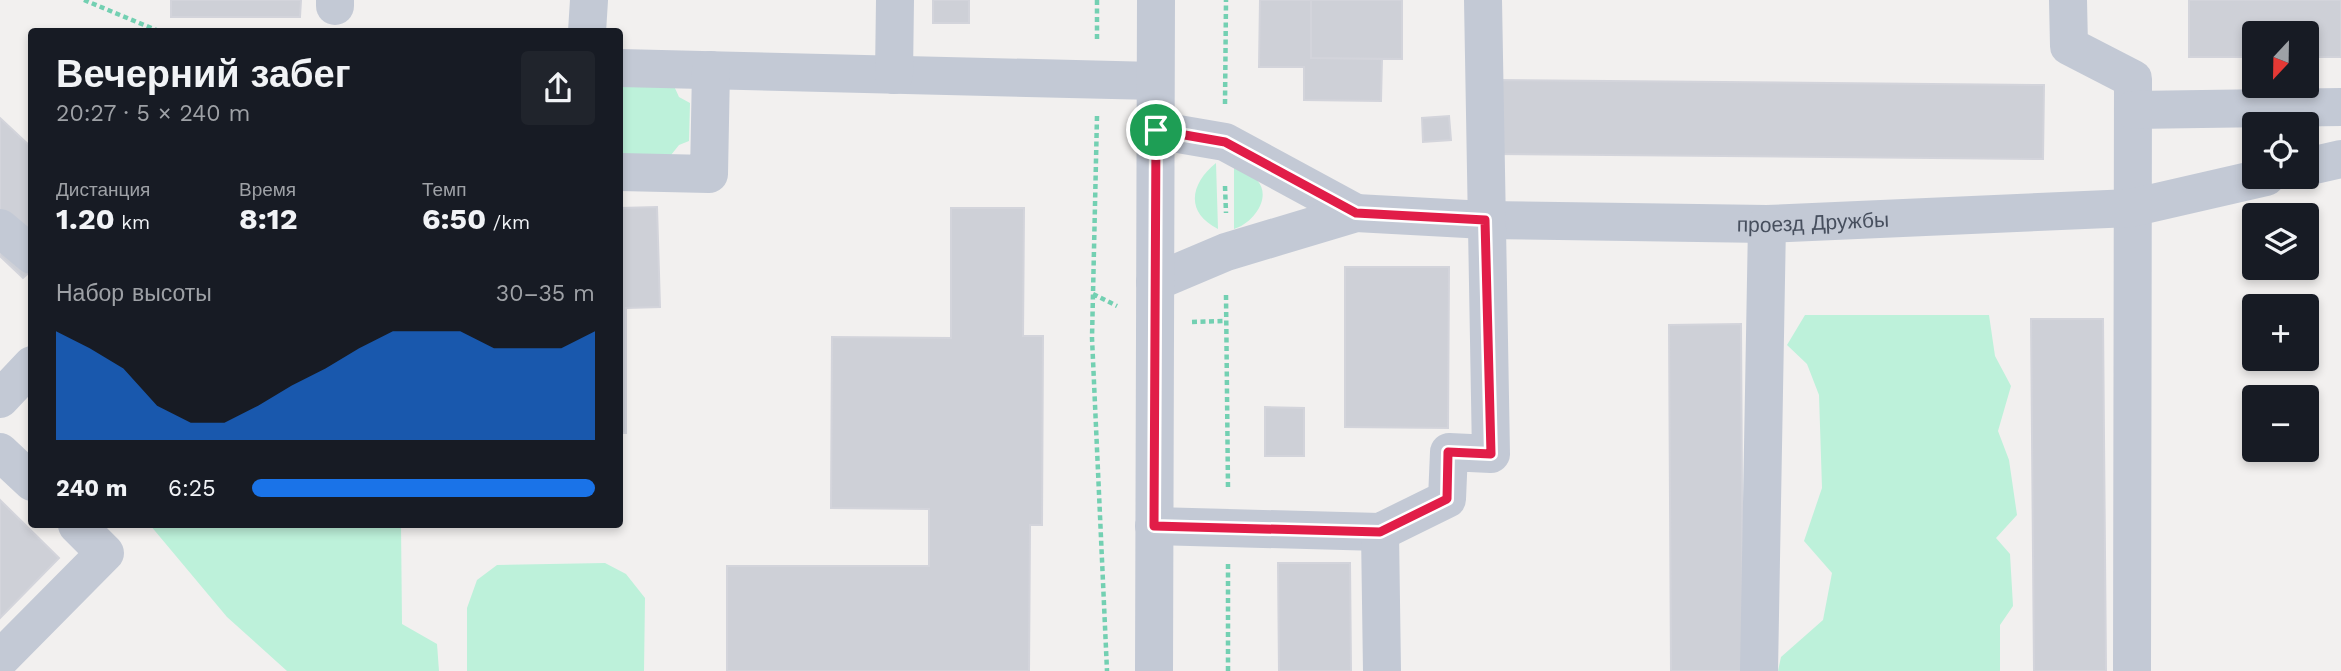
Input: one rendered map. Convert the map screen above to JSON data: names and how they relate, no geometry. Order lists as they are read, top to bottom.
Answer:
{
  "streets": {
    "street": ["проезд Дружбы"]
  },
  "north": "bottom",
  "page": {
    "map_buttons": ["+", "−"],
    "heading": ["Вечерний забег", "20:27 · 5 × 240 m"],
    "stats": [
      ["Дистанция", "1.20 km"],
      ["Время", "8:12"],
      ["Темп", "6:50 /km"]
    ],
    "chart": ["Набор высоты", "30–35 m"],
    "list": [
      {
        "name": "240 m",
        "note": "6:25"
      }
    ]
  }
}
